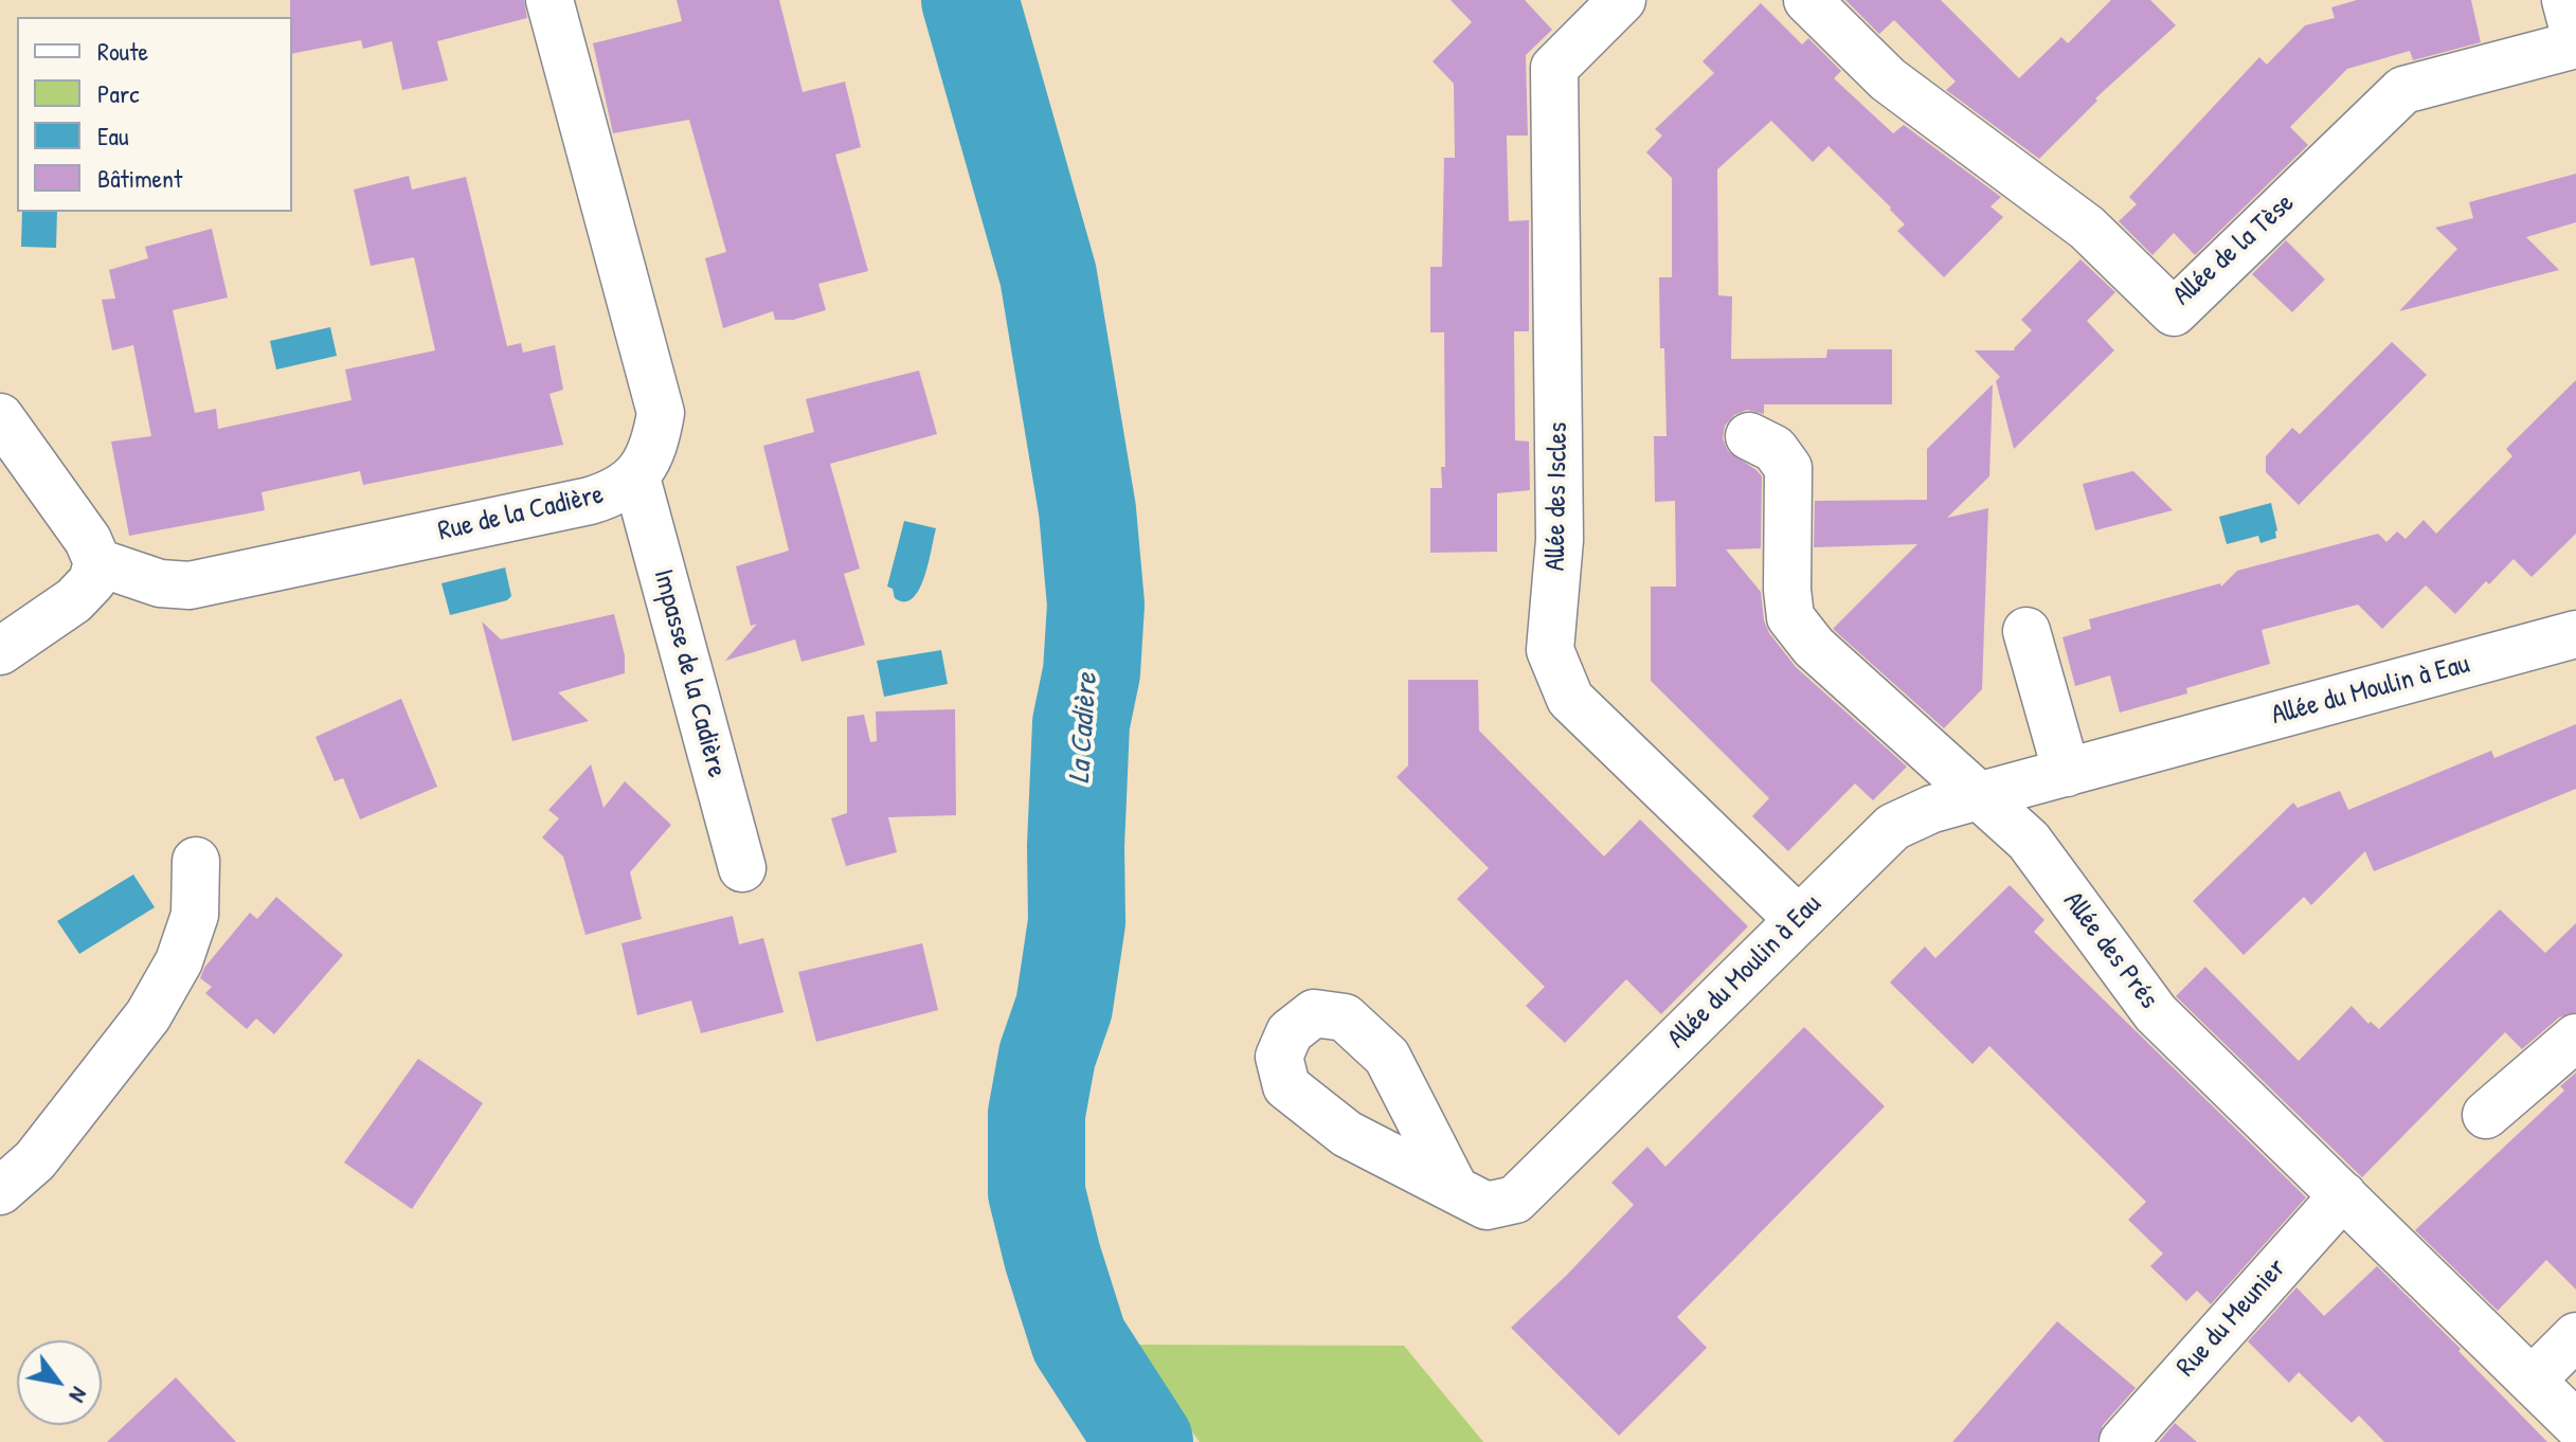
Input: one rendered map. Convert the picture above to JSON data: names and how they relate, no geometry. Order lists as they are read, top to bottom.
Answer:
{
  "streets": {
    "street": [
      "Allée de la Tèse",
      "Allée des Iscles",
      "Rue de la Cadière",
      "Impasse de la Cadière",
      "Allée du Moulin à Eau",
      "Allée des Prés",
      "Rue du Meunier"
    ]
  },
  "crossings": [
    ["Allée des Iscles", "Allée du Moulin à Eau"],
    ["Rue de la Cadière", "Impasse de la Cadière"],
    ["Allée du Moulin à Eau", "Allée des Prés"],
    ["Allée des Prés", "Rue du Meunier"]
  ],
  "water": ["La Cadière"],
  "legend": [
    "Route",
    "Parc",
    "Eau",
    "Bâtiment"
  ],
  "north": "bottom right"
}
